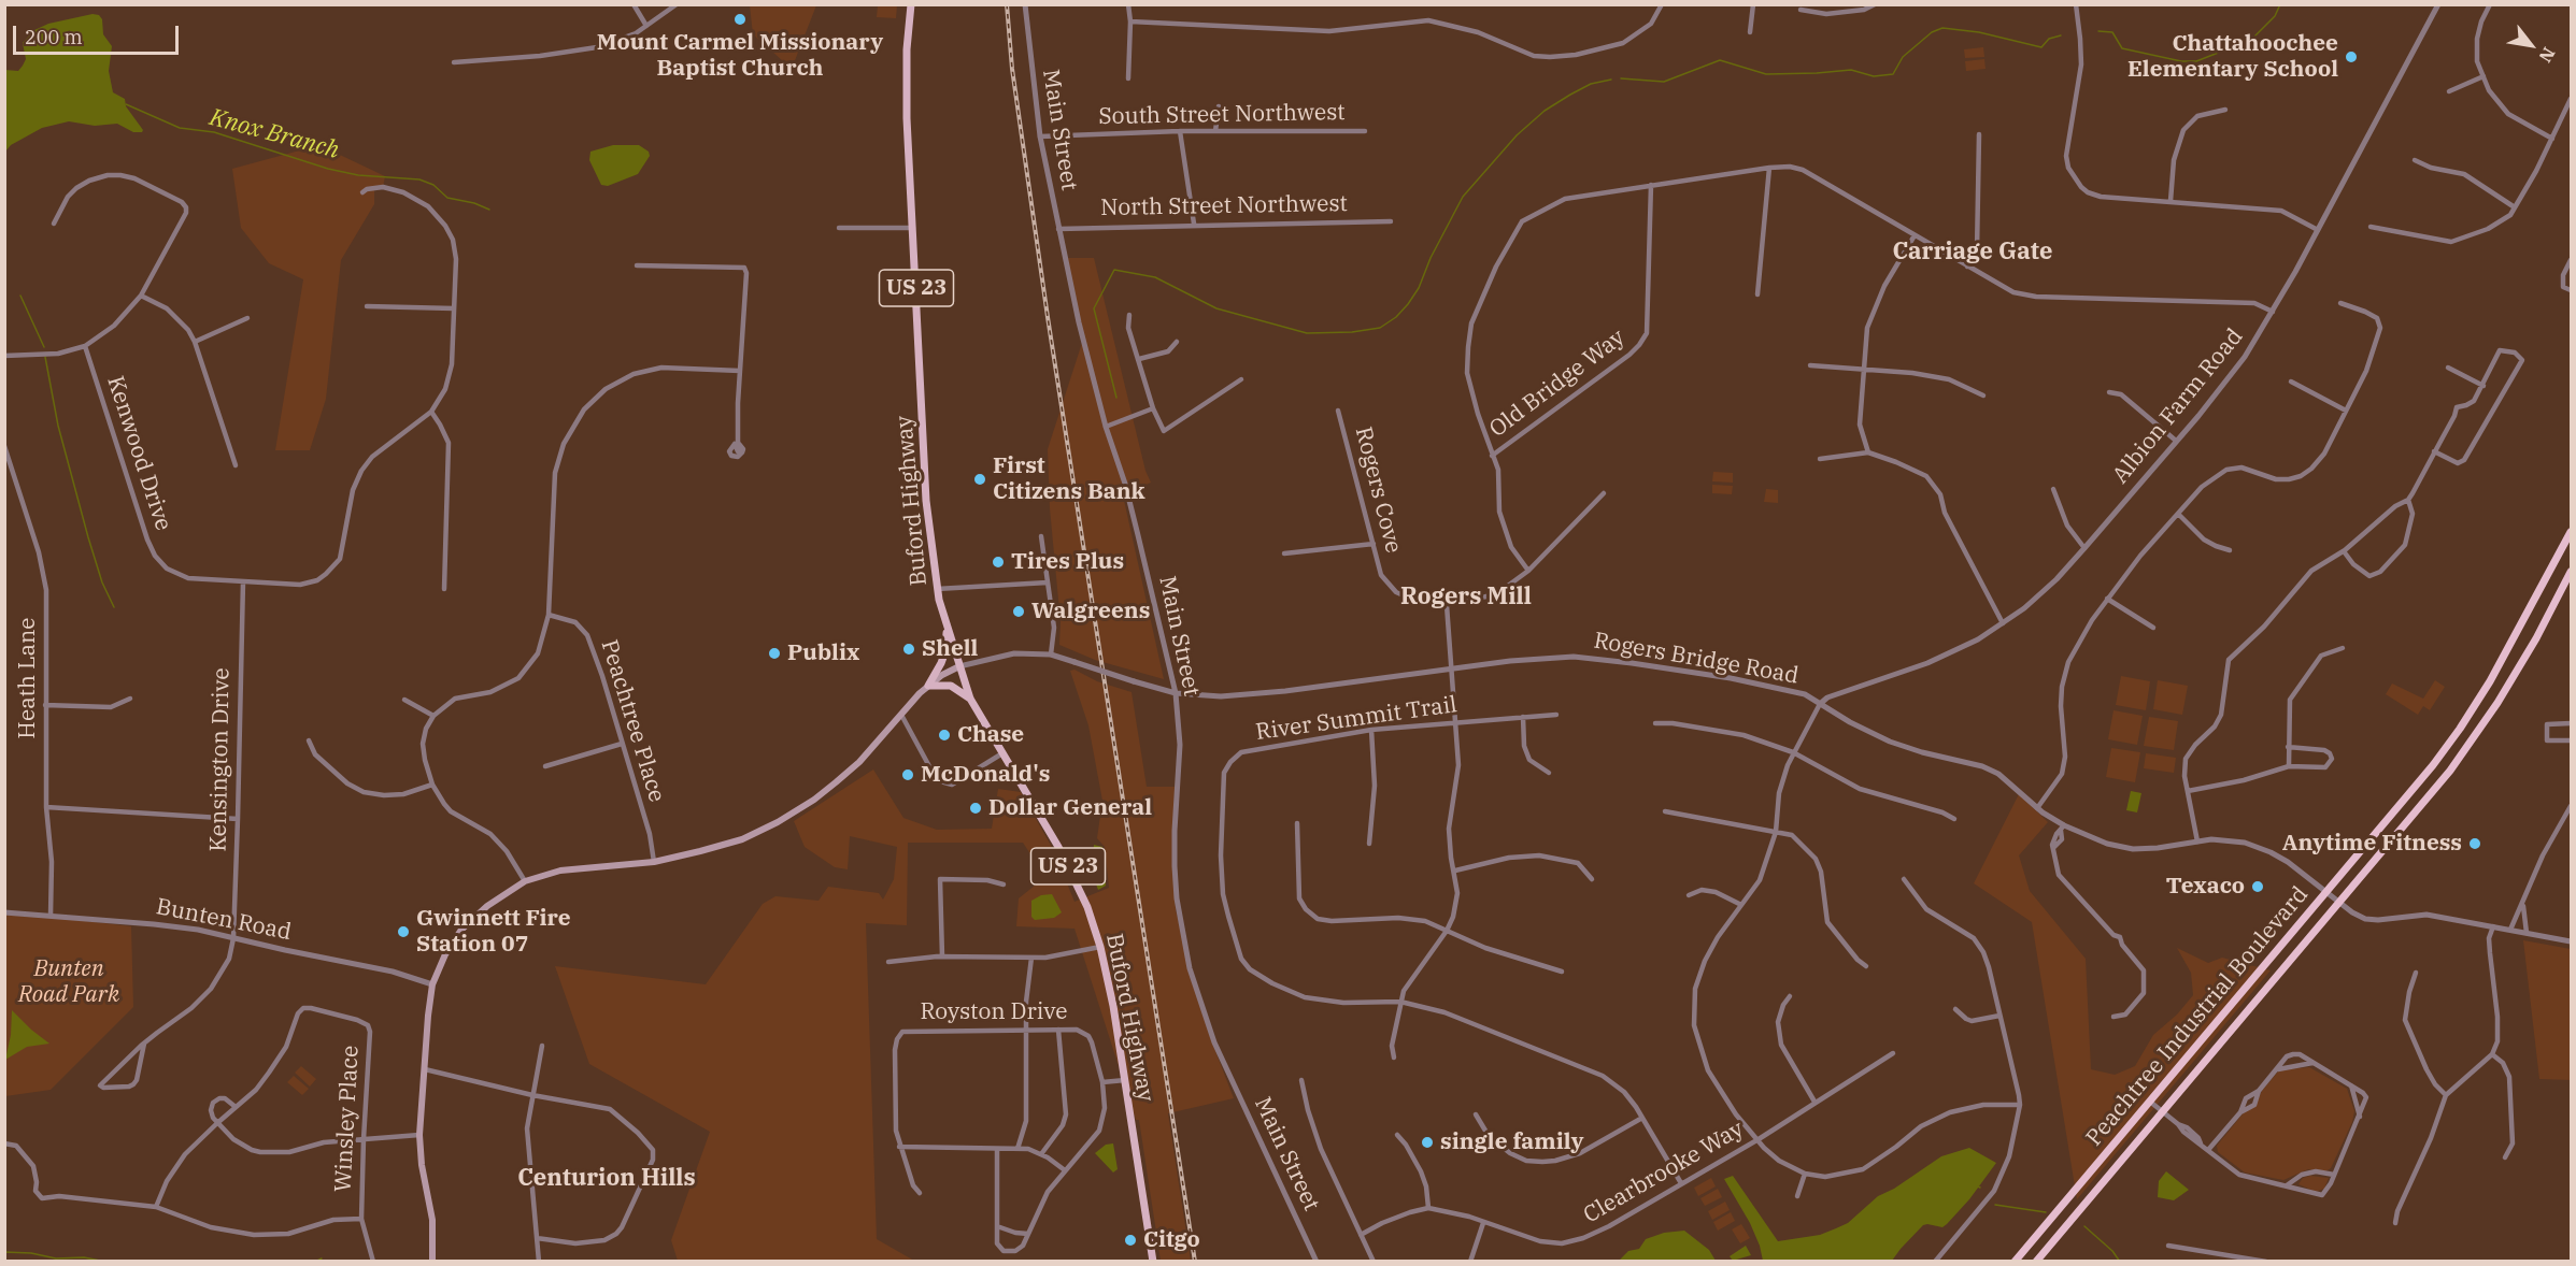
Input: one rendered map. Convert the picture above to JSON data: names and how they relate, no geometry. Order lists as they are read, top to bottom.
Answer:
{
  "streets": {
    "highway": ["Peachtree Industrial Boulevard"],
    "main road": ["US 23", "Buford Highway"],
    "street": [
      "South Street Northwest",
      "Main Street",
      "North Street Northwest",
      "Old Bridge Way",
      "Albion Farm Road",
      "Kenwood Drive",
      "Rogers Cove",
      "Rogers Bridge Road",
      "Heath Lane",
      "River Summit Trail",
      "Peachtree Place",
      "Kensington Drive",
      "Bunten Road",
      "Royston Drive",
      "Winsley Place",
      "Clearbrooke Way"
    ]
  },
  "crossings": [
    ["South Street Northwest", "Main Street"],
    ["Main Street", "North Street Northwest"],
    ["Main Street", "Rogers Bridge Road"],
    ["Albion Farm Road", "Rogers Bridge Road"],
    ["Kenwood Drive", "Kensington Drive"],
    ["Buford Highway", "Rogers Bridge Road"],
    ["Rogers Bridge Road", "Peachtree Industrial Boulevard"],
    ["Heath Lane", "Bunten Road"],
    ["River Summit Trail", "Clearbrooke Way"],
    ["Kensington Drive", "Bunten Road"]
  ],
  "districts": ["Carriage Gate", "Rogers Mill", "Centurion Hills"],
  "water": ["Knox Branch"],
  "parks": ["Bunten Road Park"],
  "places": [
    "Mount Carmel Missionary Baptist Church",
    "Chattahoochee Elementary School",
    "First Citizens Bank",
    "Tires Plus",
    "Walgreens",
    "Shell",
    "Publix",
    "Chase",
    "McDonald's",
    "Dollar General",
    "Anytime Fitness",
    "Texaco",
    "Gwinnett Fire Station 07",
    "single family",
    "Citgo"
  ],
  "scale_bar": "200 m",
  "north": "bottom right"
}
